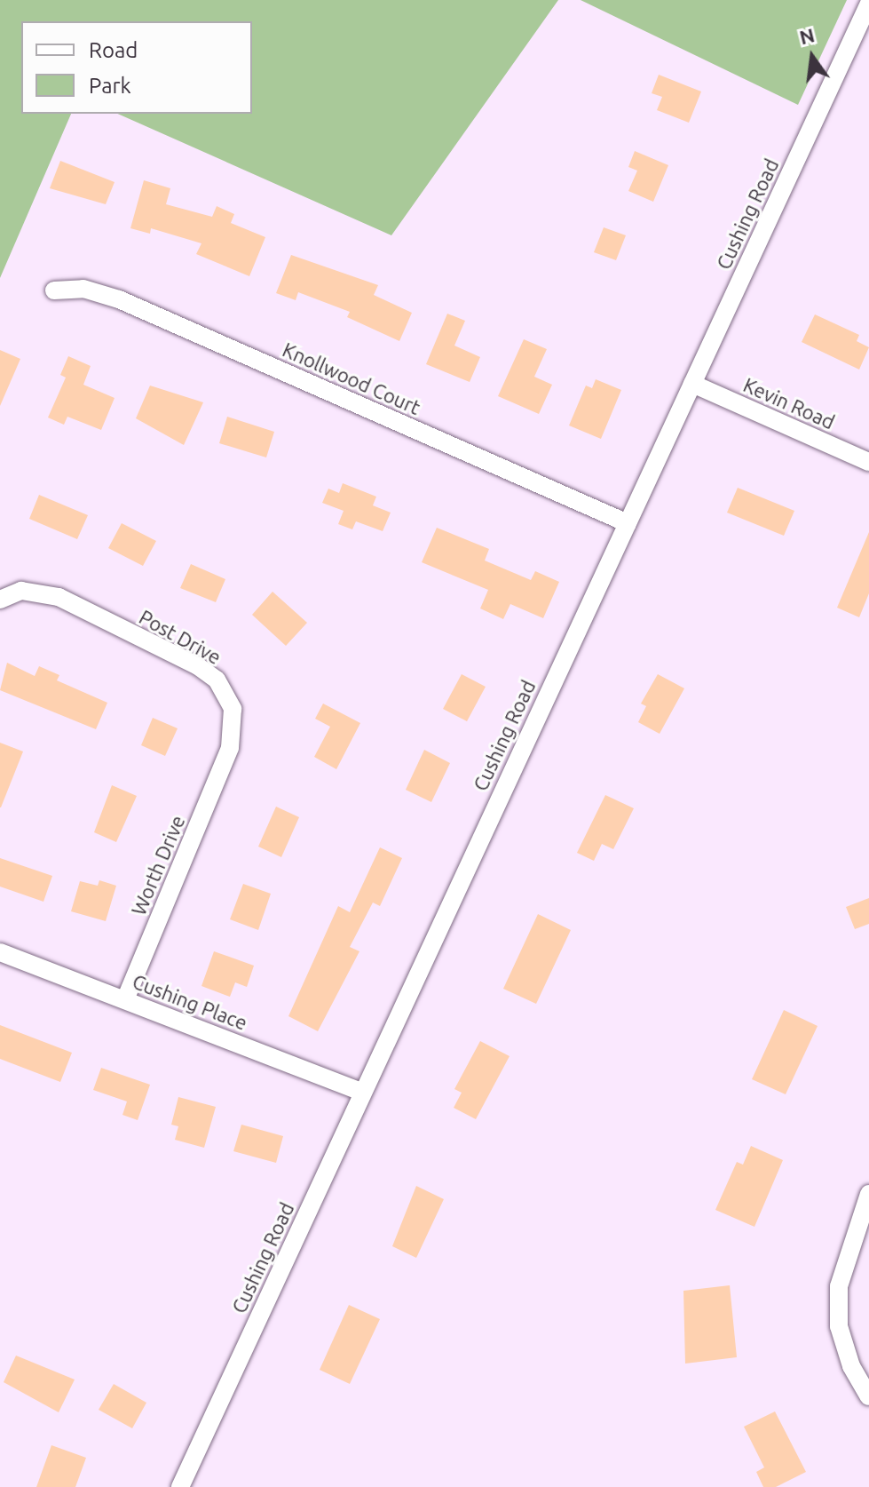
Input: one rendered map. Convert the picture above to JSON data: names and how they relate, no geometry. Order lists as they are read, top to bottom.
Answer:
{
  "streets": {
    "street": [
      "Cushing Road",
      "Knollwood Court",
      "Kevin Road",
      "Post Drive",
      "Worth Drive",
      "Cushing Place"
    ]
  },
  "crossings": [
    ["Cushing Road", "Knollwood Court"],
    ["Cushing Road", "Kevin Road"],
    ["Cushing Road", "Cushing Place"],
    ["Post Drive", "Worth Drive"],
    ["Worth Drive", "Cushing Place"]
  ],
  "legend": ["Road", "Park"],
  "north": "top"
}
